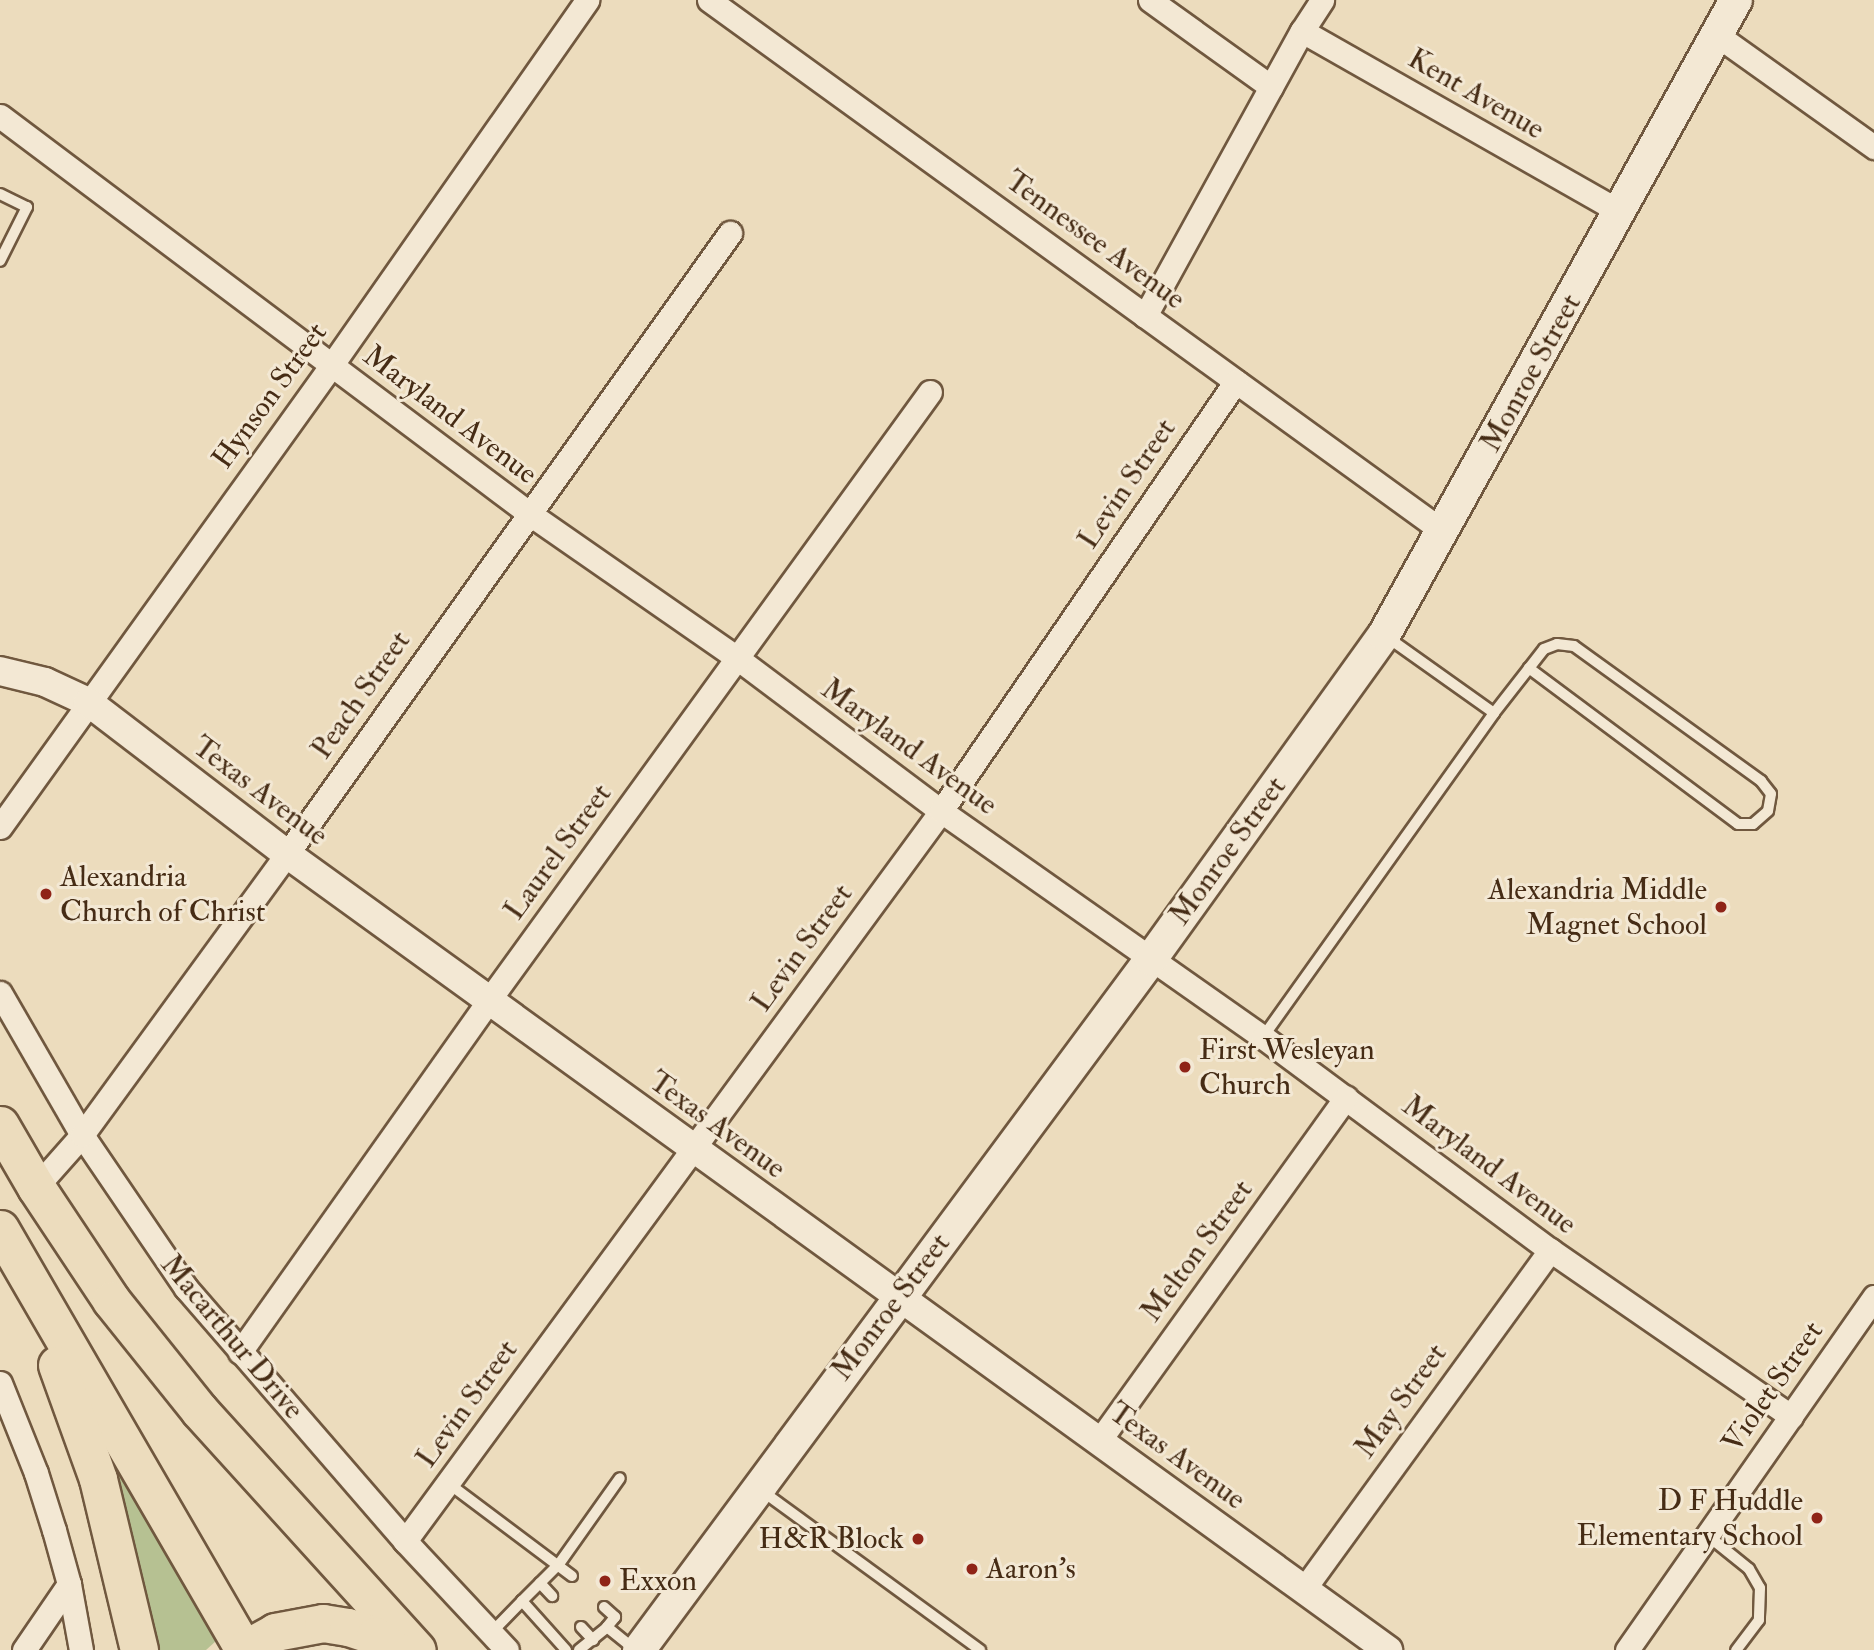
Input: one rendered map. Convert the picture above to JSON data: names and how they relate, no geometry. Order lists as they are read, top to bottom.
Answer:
{
  "streets": {
    "main road": ["Monroe Street"],
    "street": [
      "Kent Avenue",
      "Tennessee Avenue",
      "Hynson Street",
      "Maryland Avenue",
      "Levin Street",
      "Peach Street",
      "Texas Avenue",
      "Laurel Street",
      "Melton Street",
      "Macarthur Drive",
      "Violet Street",
      "May Street"
    ]
  },
  "crossings": [
    ["Kent Avenue", "Monroe Street"],
    ["Tennessee Avenue", "Monroe Street"],
    ["Tennessee Avenue", "Levin Street"],
    ["Monroe Street", "Maryland Avenue"],
    ["Monroe Street", "Texas Avenue"],
    ["Hynson Street", "Maryland Avenue"],
    ["Hynson Street", "Texas Avenue"],
    ["Maryland Avenue", "Levin Street"],
    ["Maryland Avenue", "Peach Street"],
    ["Maryland Avenue", "Laurel Street"],
    ["Maryland Avenue", "Melton Street"],
    ["Maryland Avenue", "Violet Street"],
    ["Maryland Avenue", "May Street"],
    ["Levin Street", "Texas Avenue"],
    ["Levin Street", "Macarthur Drive"],
    ["Peach Street", "Texas Avenue"],
    ["Peach Street", "Macarthur Drive"],
    ["Texas Avenue", "Laurel Street"],
    ["Texas Avenue", "Melton Street"],
    ["Texas Avenue", "May Street"],
    ["Laurel Street", "Macarthur Drive"]
  ],
  "places": [
    "Alexandria Church of Christ",
    "Alexandria Middle Magnet School",
    "First Wesleyan Church",
    "D F Huddle Elementary School",
    "H&R Block",
    "Aaron's",
    "Exxon"
  ]
}
